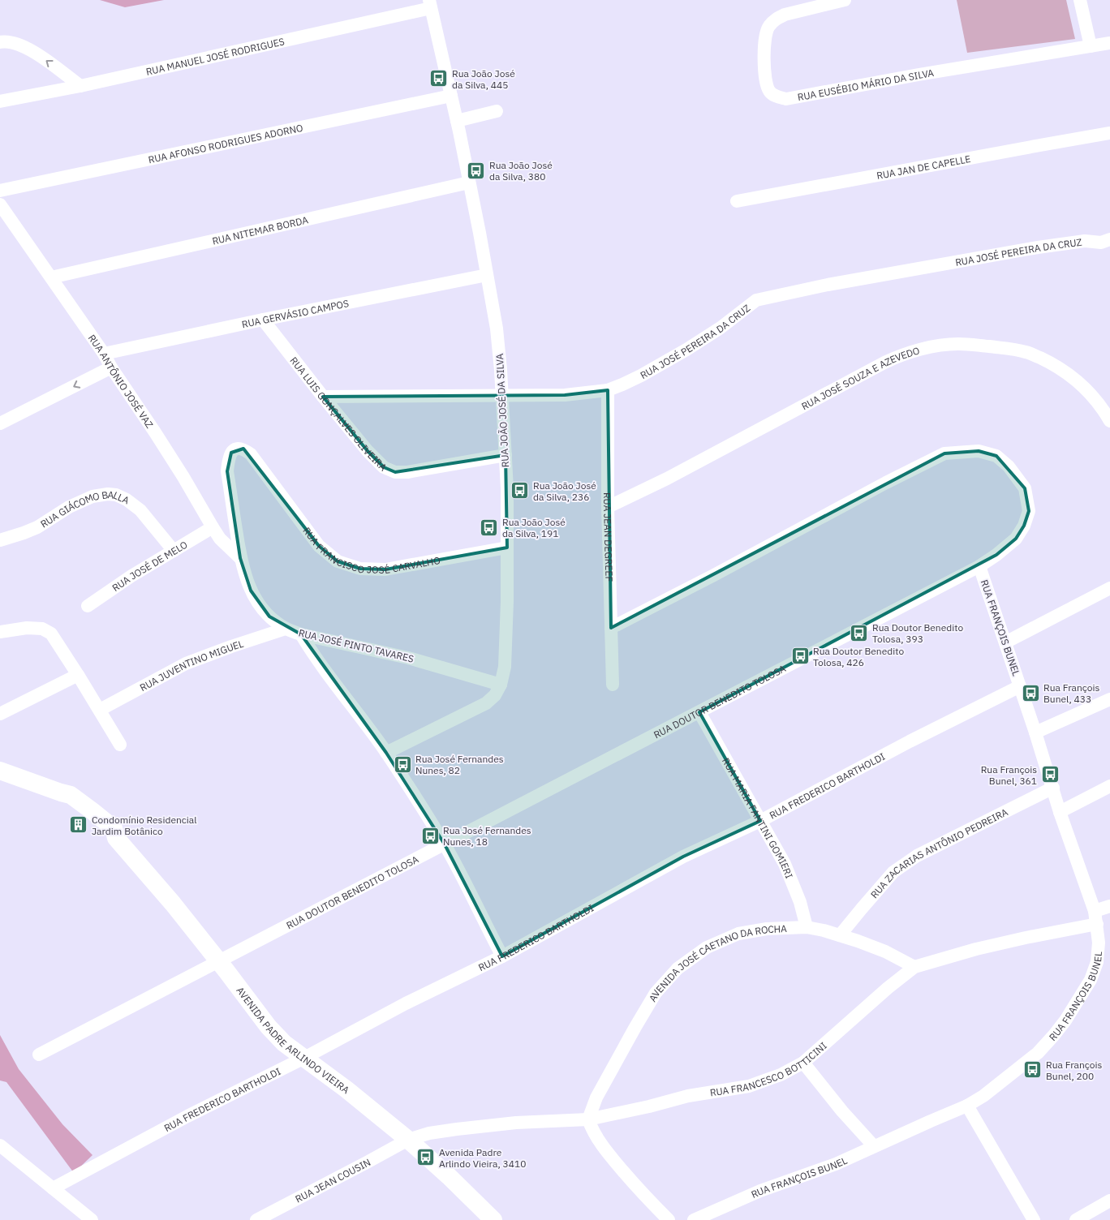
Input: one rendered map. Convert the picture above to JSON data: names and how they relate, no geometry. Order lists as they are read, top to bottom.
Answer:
{
  "streets": {
    "main road": ["AVENIDA PADRE ARLINDO VIEIRA"],
    "street": [
      "RUA MANUEL JOSÉ RODRIGUES",
      "RUA EUSÉBIO MÁRIO DA SILVA",
      "RUA AFONSO RODRIGUES ADORNO",
      "RUA JAN DE CAPELLE",
      "RUA NITEMAR BORDA",
      "RUA JOSÉ PEREIRA DA CRUZ",
      "RUA GERVÁSIO CAMPOS",
      "RUA JOSÉ SOUZA E AZEVEDO",
      "RUA ANTÔNIO JOSÉ VAZ",
      "RUA JOÃO JOSÉ DA SILVA",
      "RUA LUIS GONÇALVES OLIVEIRA",
      "RUA GIÁCOMO BALLA",
      "RUA JEAN DEGREEF",
      "RUA FRANCISCO JOSÉ CARVALHO",
      "RUA JOSÉ DE MELO",
      "RUA FRANÇOIS BUNEL",
      "RUA JOSÉ PINTO TAVARES",
      "RUA JUVENTINO MIGUEL",
      "RUA DOUTOR BENEDITO TOLOSA",
      "RUA FREDERICO BARTHOLDI",
      "RUA MARIA FANTINI GOMIERI",
      "RUA ZACARIAS ANTÔNIO PEDREIRA",
      "AVENIDA JOSÉ CAETANO DA ROCHA",
      "RUA FRANCESCO BOTTICINI",
      "RUA JEAN COUSIN"
    ]
  },
  "crossings": [
    ["RUA MANUEL JOSÉ RODRIGUES", "RUA JOÃO JOSÉ DA SILVA"],
    ["RUA AFONSO RODRIGUES ADORNO", "RUA JOÃO JOSÉ DA SILVA"],
    ["RUA NITEMAR BORDA", "RUA ANTÔNIO JOSÉ VAZ"],
    ["RUA NITEMAR BORDA", "RUA JOÃO JOSÉ DA SILVA"],
    ["RUA JOSÉ PEREIRA DA CRUZ", "RUA JOÃO JOSÉ DA SILVA"],
    ["RUA JOSÉ PEREIRA DA CRUZ", "RUA LUIS GONÇALVES OLIVEIRA"],
    ["RUA JOSÉ PEREIRA DA CRUZ", "RUA JEAN DEGREEF"],
    ["RUA GERVÁSIO CAMPOS", "RUA ANTÔNIO JOSÉ VAZ"],
    ["RUA GERVÁSIO CAMPOS", "RUA JOÃO JOSÉ DA SILVA"],
    ["RUA GERVÁSIO CAMPOS", "RUA LUIS GONÇALVES OLIVEIRA"],
    ["RUA JOSÉ SOUZA E AZEVEDO", "RUA JEAN DEGREEF"],
    ["RUA ANTÔNIO JOSÉ VAZ", "RUA JOSÉ DE MELO"],
    ["RUA ANTÔNIO JOSÉ VAZ", "RUA JOSÉ PINTO TAVARES"],
    ["RUA JOÃO JOSÉ DA SILVA", "RUA LUIS GONÇALVES OLIVEIRA"],
    ["RUA JOÃO JOSÉ DA SILVA", "RUA FRANCISCO JOSÉ CARVALHO"],
    ["RUA JOÃO JOSÉ DA SILVA", "RUA JOSÉ PINTO TAVARES"],
    ["RUA GIÁCOMO BALLA", "RUA JOSÉ DE MELO"],
    ["RUA JEAN DEGREEF", "RUA DOUTOR BENEDITO TOLOSA"],
    ["RUA FRANCISCO JOSÉ CARVALHO", "RUA JOSÉ PINTO TAVARES"],
    ["RUA FRANÇOIS BUNEL", "RUA DOUTOR BENEDITO TOLOSA"],
    ["RUA FRANÇOIS BUNEL", "RUA FREDERICO BARTHOLDI"],
    ["RUA FRANÇOIS BUNEL", "RUA ZACARIAS ANTÔNIO PEDREIRA"],
    ["RUA FRANÇOIS BUNEL", "RUA FRANCESCO BOTTICINI"],
    ["RUA JOSÉ PINTO TAVARES", "RUA JUVENTINO MIGUEL"],
    ["RUA DOUTOR BENEDITO TOLOSA", "RUA MARIA FANTINI GOMIERI"],
    ["RUA DOUTOR BENEDITO TOLOSA", "AVENIDA PADRE ARLINDO VIEIRA"],
    ["RUA FREDERICO BARTHOLDI", "RUA MARIA FANTINI GOMIERI"],
    ["RUA FREDERICO BARTHOLDI", "AVENIDA PADRE ARLINDO VIEIRA"],
    ["RUA MARIA FANTINI GOMIERI", "AVENIDA JOSÉ CAETANO DA ROCHA"],
    ["RUA ZACARIAS ANTÔNIO PEDREIRA", "AVENIDA JOSÉ CAETANO DA ROCHA"],
    ["AVENIDA JOSÉ CAETANO DA ROCHA", "RUA FRANCESCO BOTTICINI"],
    ["AVENIDA PADRE ARLINDO VIEIRA", "RUA FRANCESCO BOTTICINI"],
    ["AVENIDA PADRE ARLINDO VIEIRA", "RUA JEAN COUSIN"],
    ["RUA FRANCESCO BOTTICINI", "RUA JEAN COUSIN"]
  ],
  "places": {
    "bus stop": [
      "Rua João José da Silva, 445",
      "Rua João José da Silva, 380",
      "Rua João José da Silva, 236",
      "Rua João José da Silva, 191",
      "Rua Doutor Benedito Tolosa, 393",
      "Rua Doutor Benedito Tolosa, 426",
      "Rua François Bunel, 433",
      "Rua José Fernandes Nunes, 82",
      "Rua François Bunel, 361",
      "Rua José Fernandes Nunes, 18",
      "Rua François Bunel, 200",
      "Avenida Padre Arlindo Vieira, 3410"
    ],
    "building": ["Condomínio Residencial Jardim Botânico"]
  }
}
